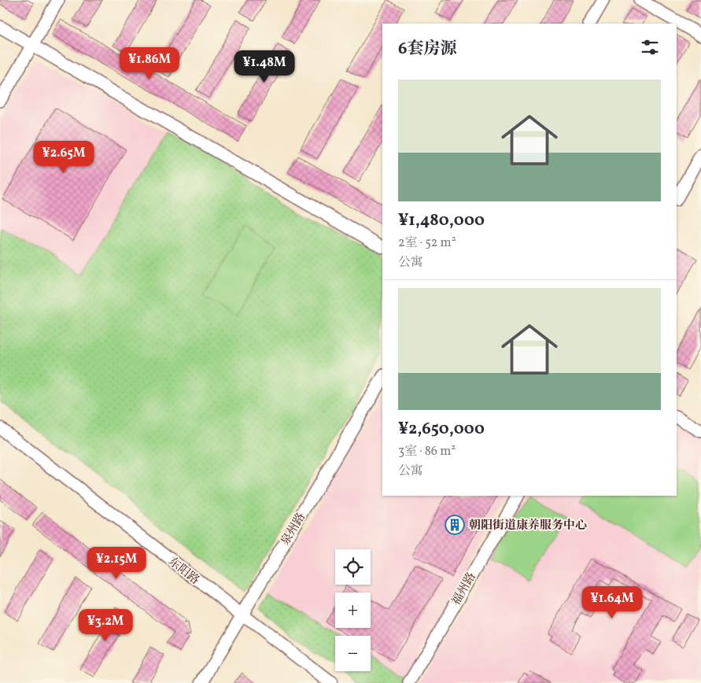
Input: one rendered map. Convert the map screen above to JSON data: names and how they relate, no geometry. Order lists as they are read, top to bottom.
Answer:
{
  "streets": {
    "street": ["泉州路", "东阳路", "福州路"]
  },
  "crossings": [
    ["泉州路", "东阳路"]
  ],
  "places": {
    "building": ["朝阳街道康养服务中心"]
  },
  "page": {
    "heading": "6套房源",
    "price": [
      "¥1.86M",
      "¥1.48M",
      "¥2.65M",
      "¥2.15M",
      "¥1.64M",
      "¥3.2M"
    ],
    "list": [
      {
        "name": "¥1,480,000",
        "note": "2室 · 52 m² · 公寓"
      },
      {
        "name": "¥2,650,000",
        "note": "3室 · 86 m² · 公寓"
      }
    ],
    "map_buttons": ["+", "−"]
  }
}
